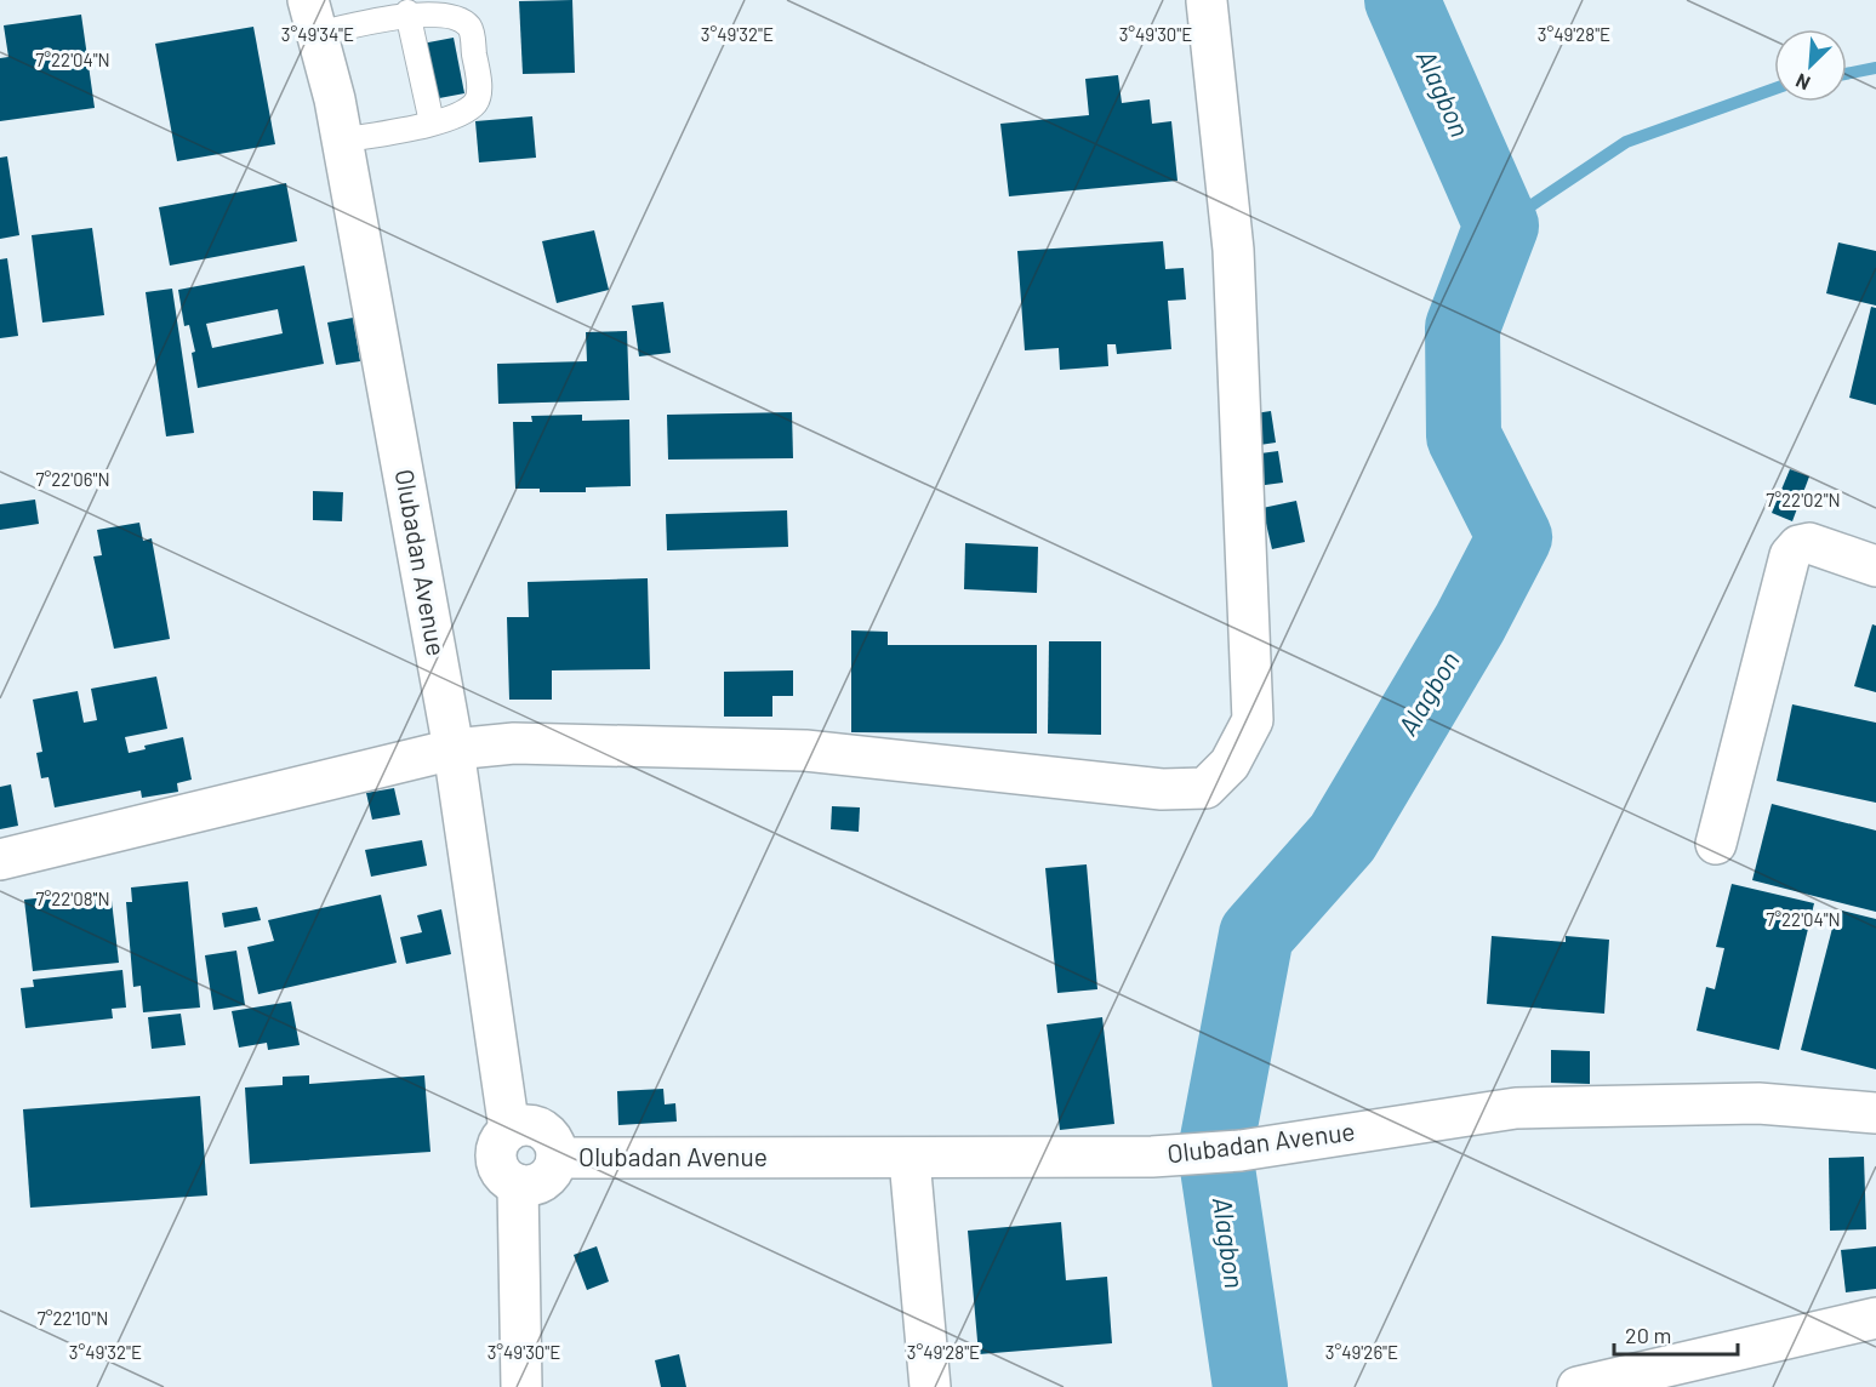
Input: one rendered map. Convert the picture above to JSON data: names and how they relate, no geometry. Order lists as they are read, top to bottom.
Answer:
{
  "streets": {
    "street": ["Olubadan Avenue"]
  },
  "water": ["Alagbon"],
  "scale_bar": "20 m",
  "north": "bottom left",
  "coordinates": [
    "3°49'34\"E",
    "3°49'32\"E",
    "3°49'30\"E",
    "3°49'28\"E",
    "7°22'04\"N",
    "7°22'06\"N",
    "7°22'02\"N",
    "7°22'08\"N",
    "7°22'10\"N",
    "3°49'26\"E"
  ]
}
